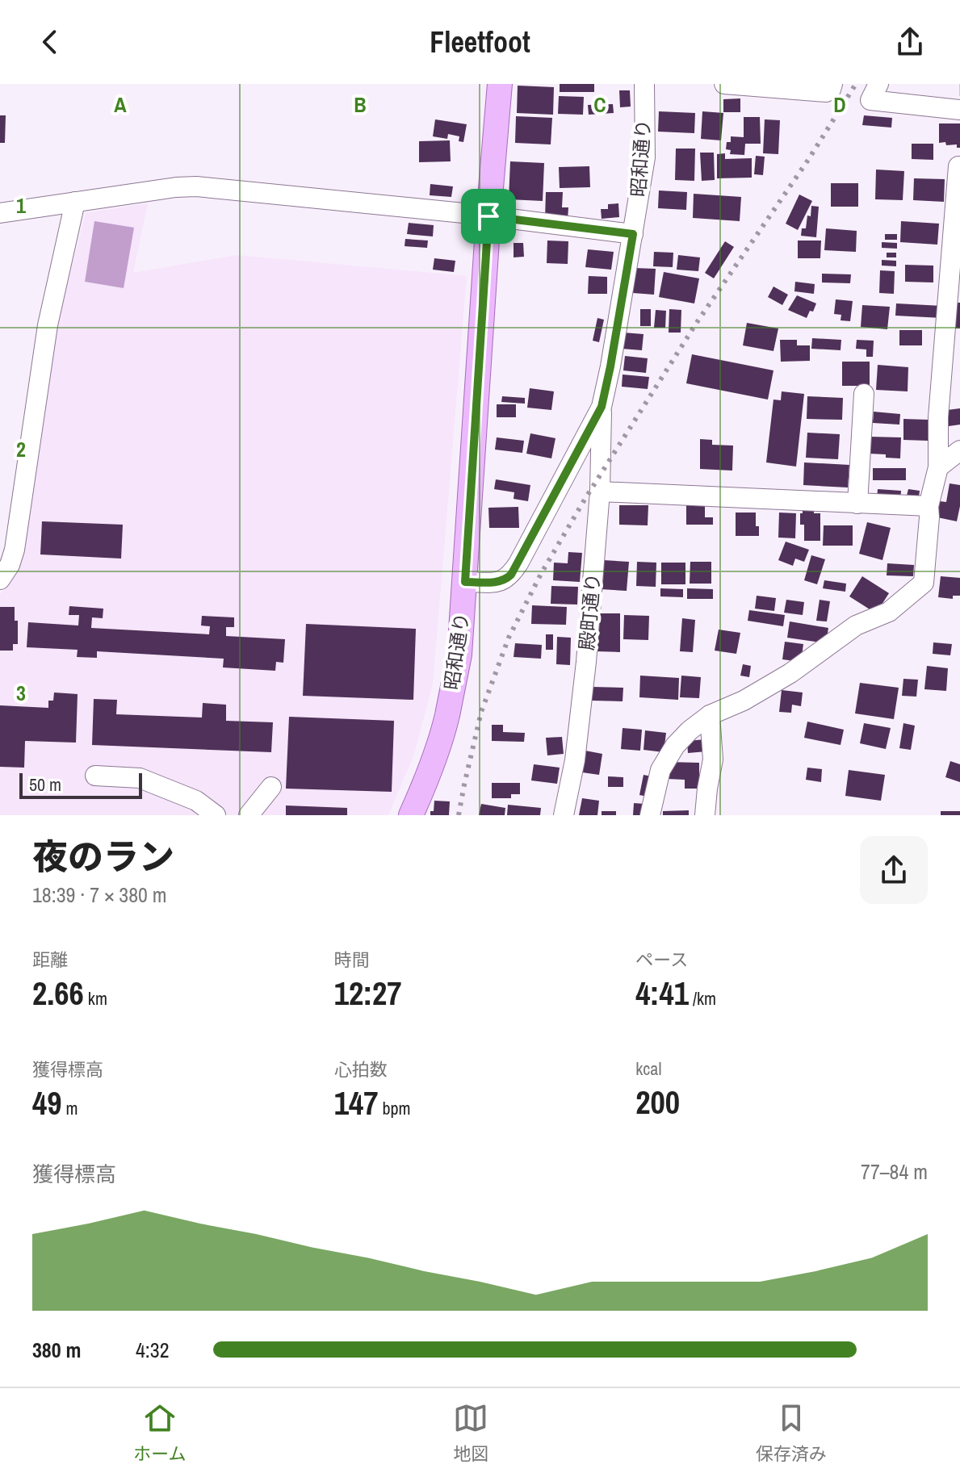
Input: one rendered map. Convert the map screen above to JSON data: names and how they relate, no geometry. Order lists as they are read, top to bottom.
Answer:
{
  "streets": {
    "main road": ["昭和通り"],
    "street": ["殿町通り"]
  },
  "crossings": [
    ["昭和通り", "殿町通り"]
  ],
  "scale_bar": "50 m",
  "page": {
    "header": "Fleetfoot",
    "scale": "50 m",
    "heading": ["夜のラン", "18:39 · 7 × 380 m"],
    "stats": [
      ["距離", "2.66 km"],
      ["時間", "12:27"],
      ["ペース", "4:41 /km"],
      ["獲得標高", "49 m"],
      ["心拍数", "147 bpm"],
      ["kcal", "200"]
    ],
    "chart": ["獲得標高", "77–84 m"],
    "list": [
      {
        "name": "380 m",
        "note": "4:32"
      }
    ],
    "tabs": ["ホーム", "地図", "保存済み"]
  },
  "grid": {
    "columns": [
      "A",
      "B",
      "C",
      "D"
    ],
    "rows": ["1", "2", "3"]
  }
}
